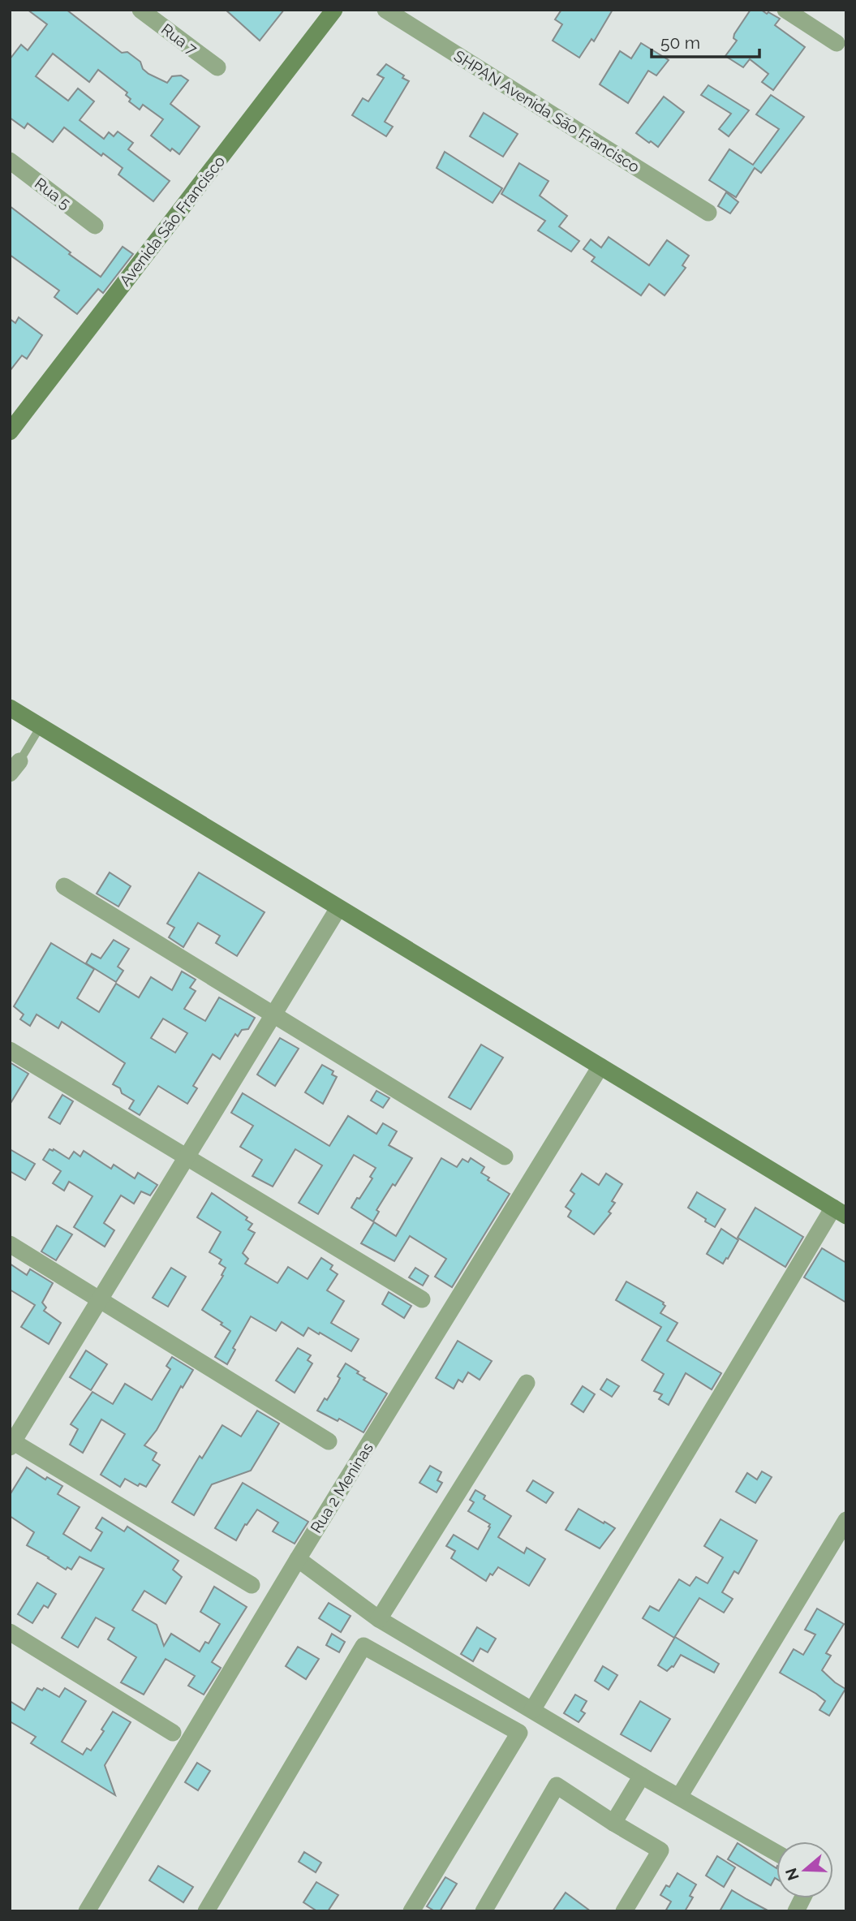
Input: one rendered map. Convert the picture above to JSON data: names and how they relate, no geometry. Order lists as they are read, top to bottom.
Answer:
{
  "streets": {
    "main road": ["Avenida São Francisco"],
    "street": [
      "Rua 7",
      "SHPAN Avenida São Francisco",
      "Rua 5",
      "Rua 2 Meninas"
    ]
  },
  "scale_bar": "50 m",
  "north": "left"
}
